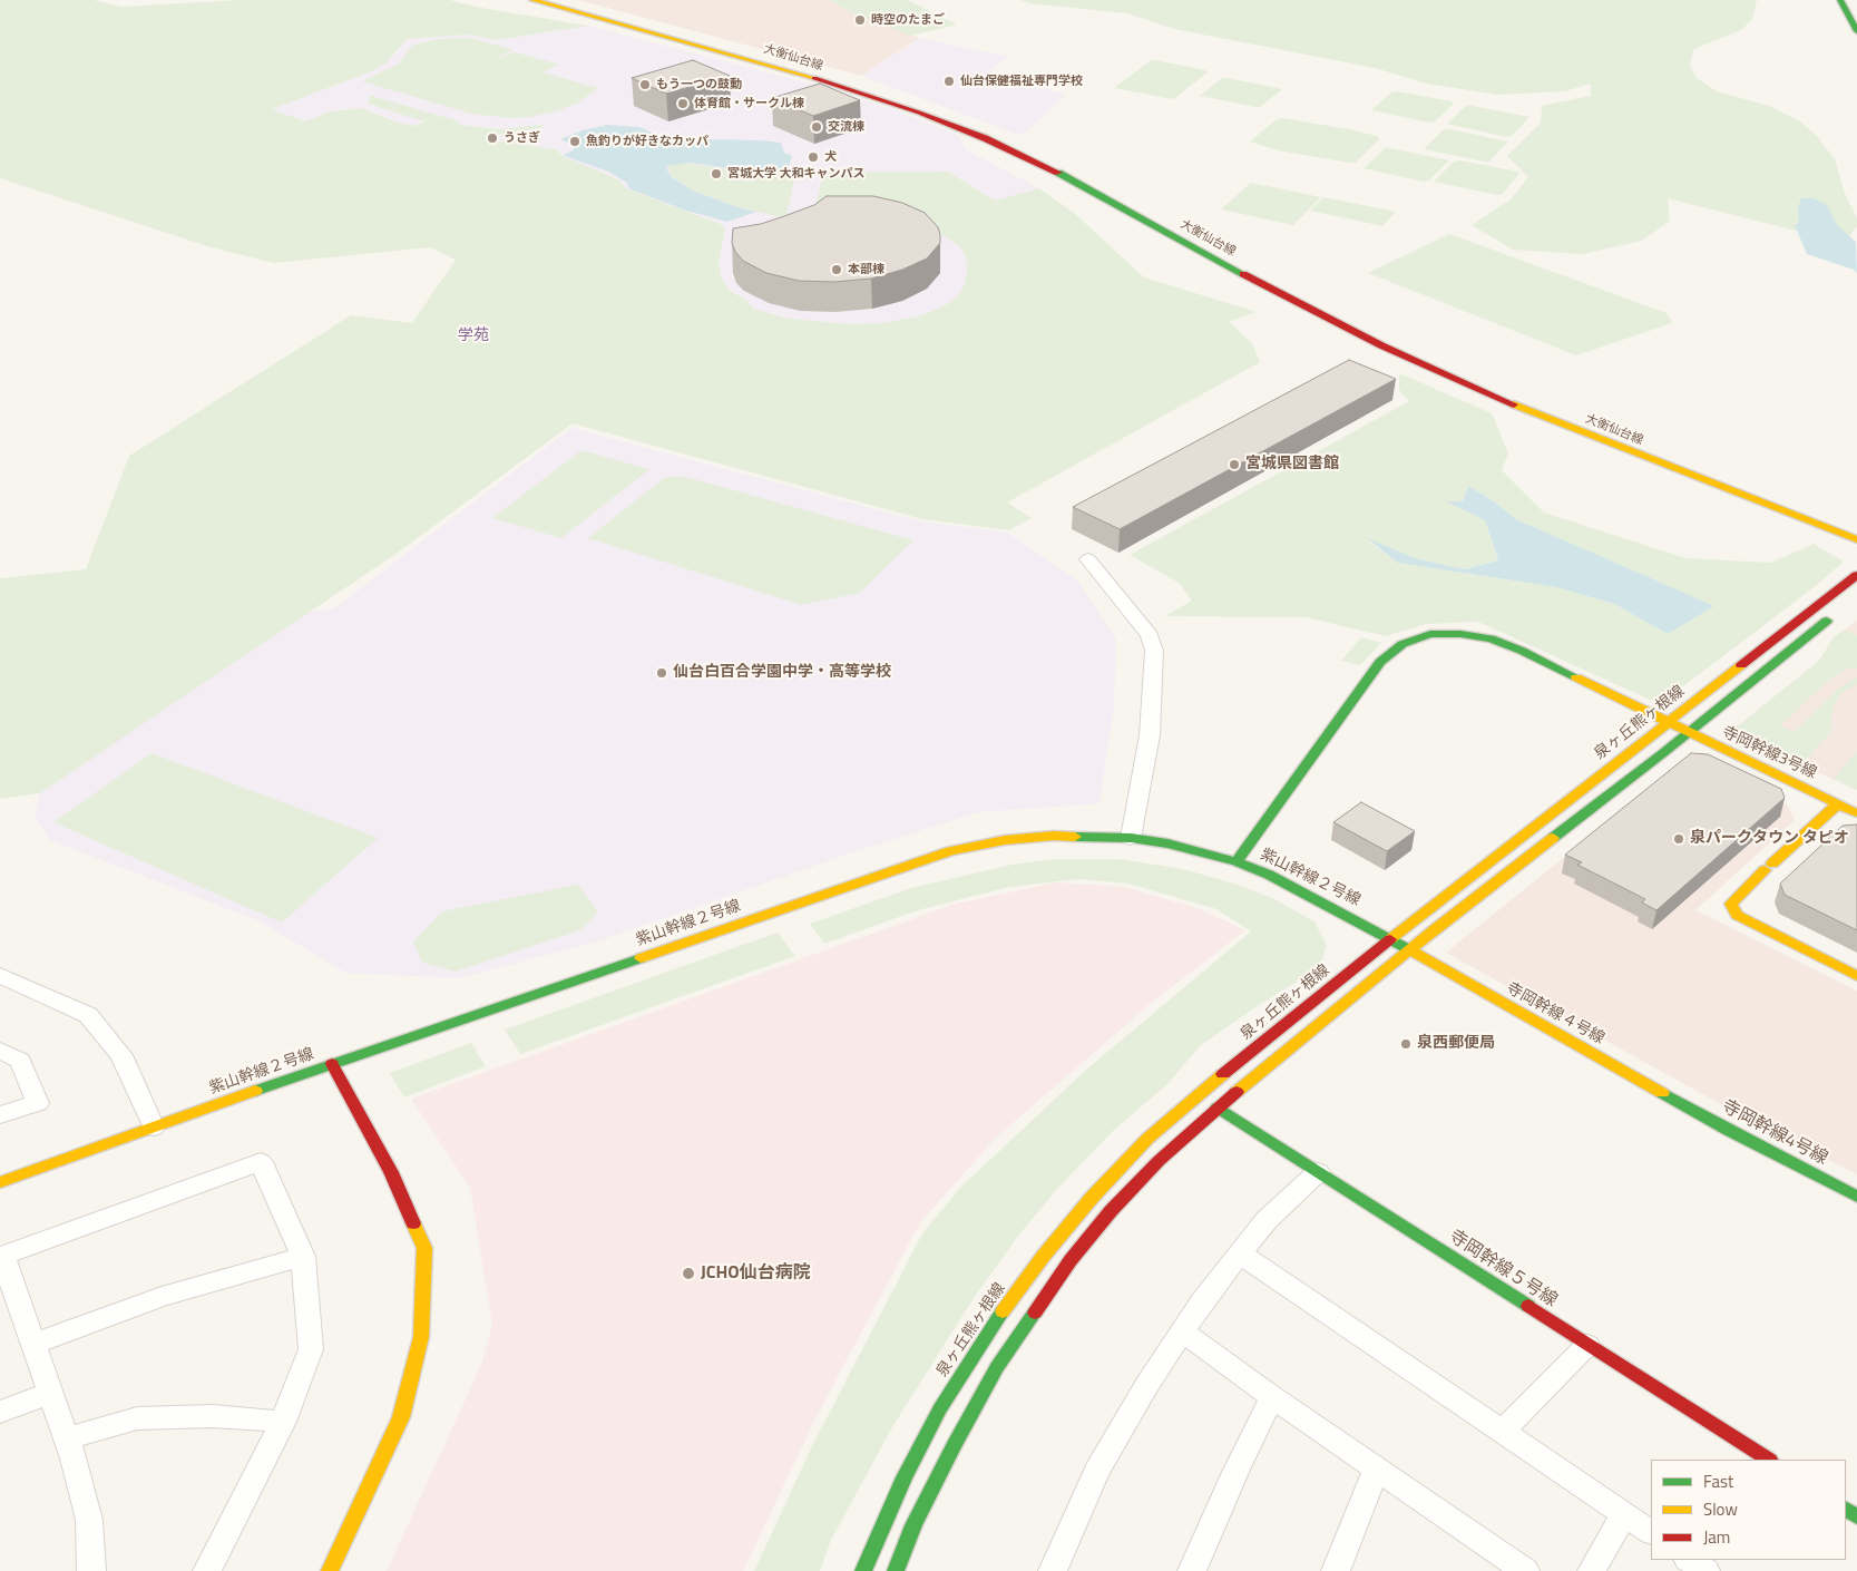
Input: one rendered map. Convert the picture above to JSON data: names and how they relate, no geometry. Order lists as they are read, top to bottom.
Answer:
{
  "streets": {
    "main road": [
      "大衡仙台線",
      "泉ヶ丘熊ヶ根線",
      "寺岡幹線3号線",
      "紫山幹線２号線",
      "寺岡幹線４号線",
      "寺岡幹線4号線",
      "寺岡幹線５号線"
    ]
  },
  "crossings": [
    ["泉ヶ丘熊ヶ根線", "寺岡幹線3号線"],
    ["泉ヶ丘熊ヶ根線", "紫山幹線２号線"],
    ["泉ヶ丘熊ヶ根線", "寺岡幹線４号線"],
    ["寺岡幹線3号線", "紫山幹線２号線"],
    ["紫山幹線２号線", "寺岡幹線４号線"],
    ["寺岡幹線４号線", "寺岡幹線4号線"]
  ],
  "districts": ["学苑"],
  "places": [
    "時空のたまご",
    "仙台保健福祉専門学校",
    "もう一つの鼓動",
    "体育館・サークル棟",
    "交流棟",
    "うさぎ",
    "魚釣りが好きなカッパ",
    "犬",
    "宮城大学 大和キャンパス",
    "本部棟",
    "宮城県図書館",
    "仙台白百合学園中学・高等学校",
    "泉パークタウン タピオ",
    "泉西郵便局",
    "JCHO仙台病院"
  ],
  "legend": ["Fast", "Slow", "Jam"]
}
